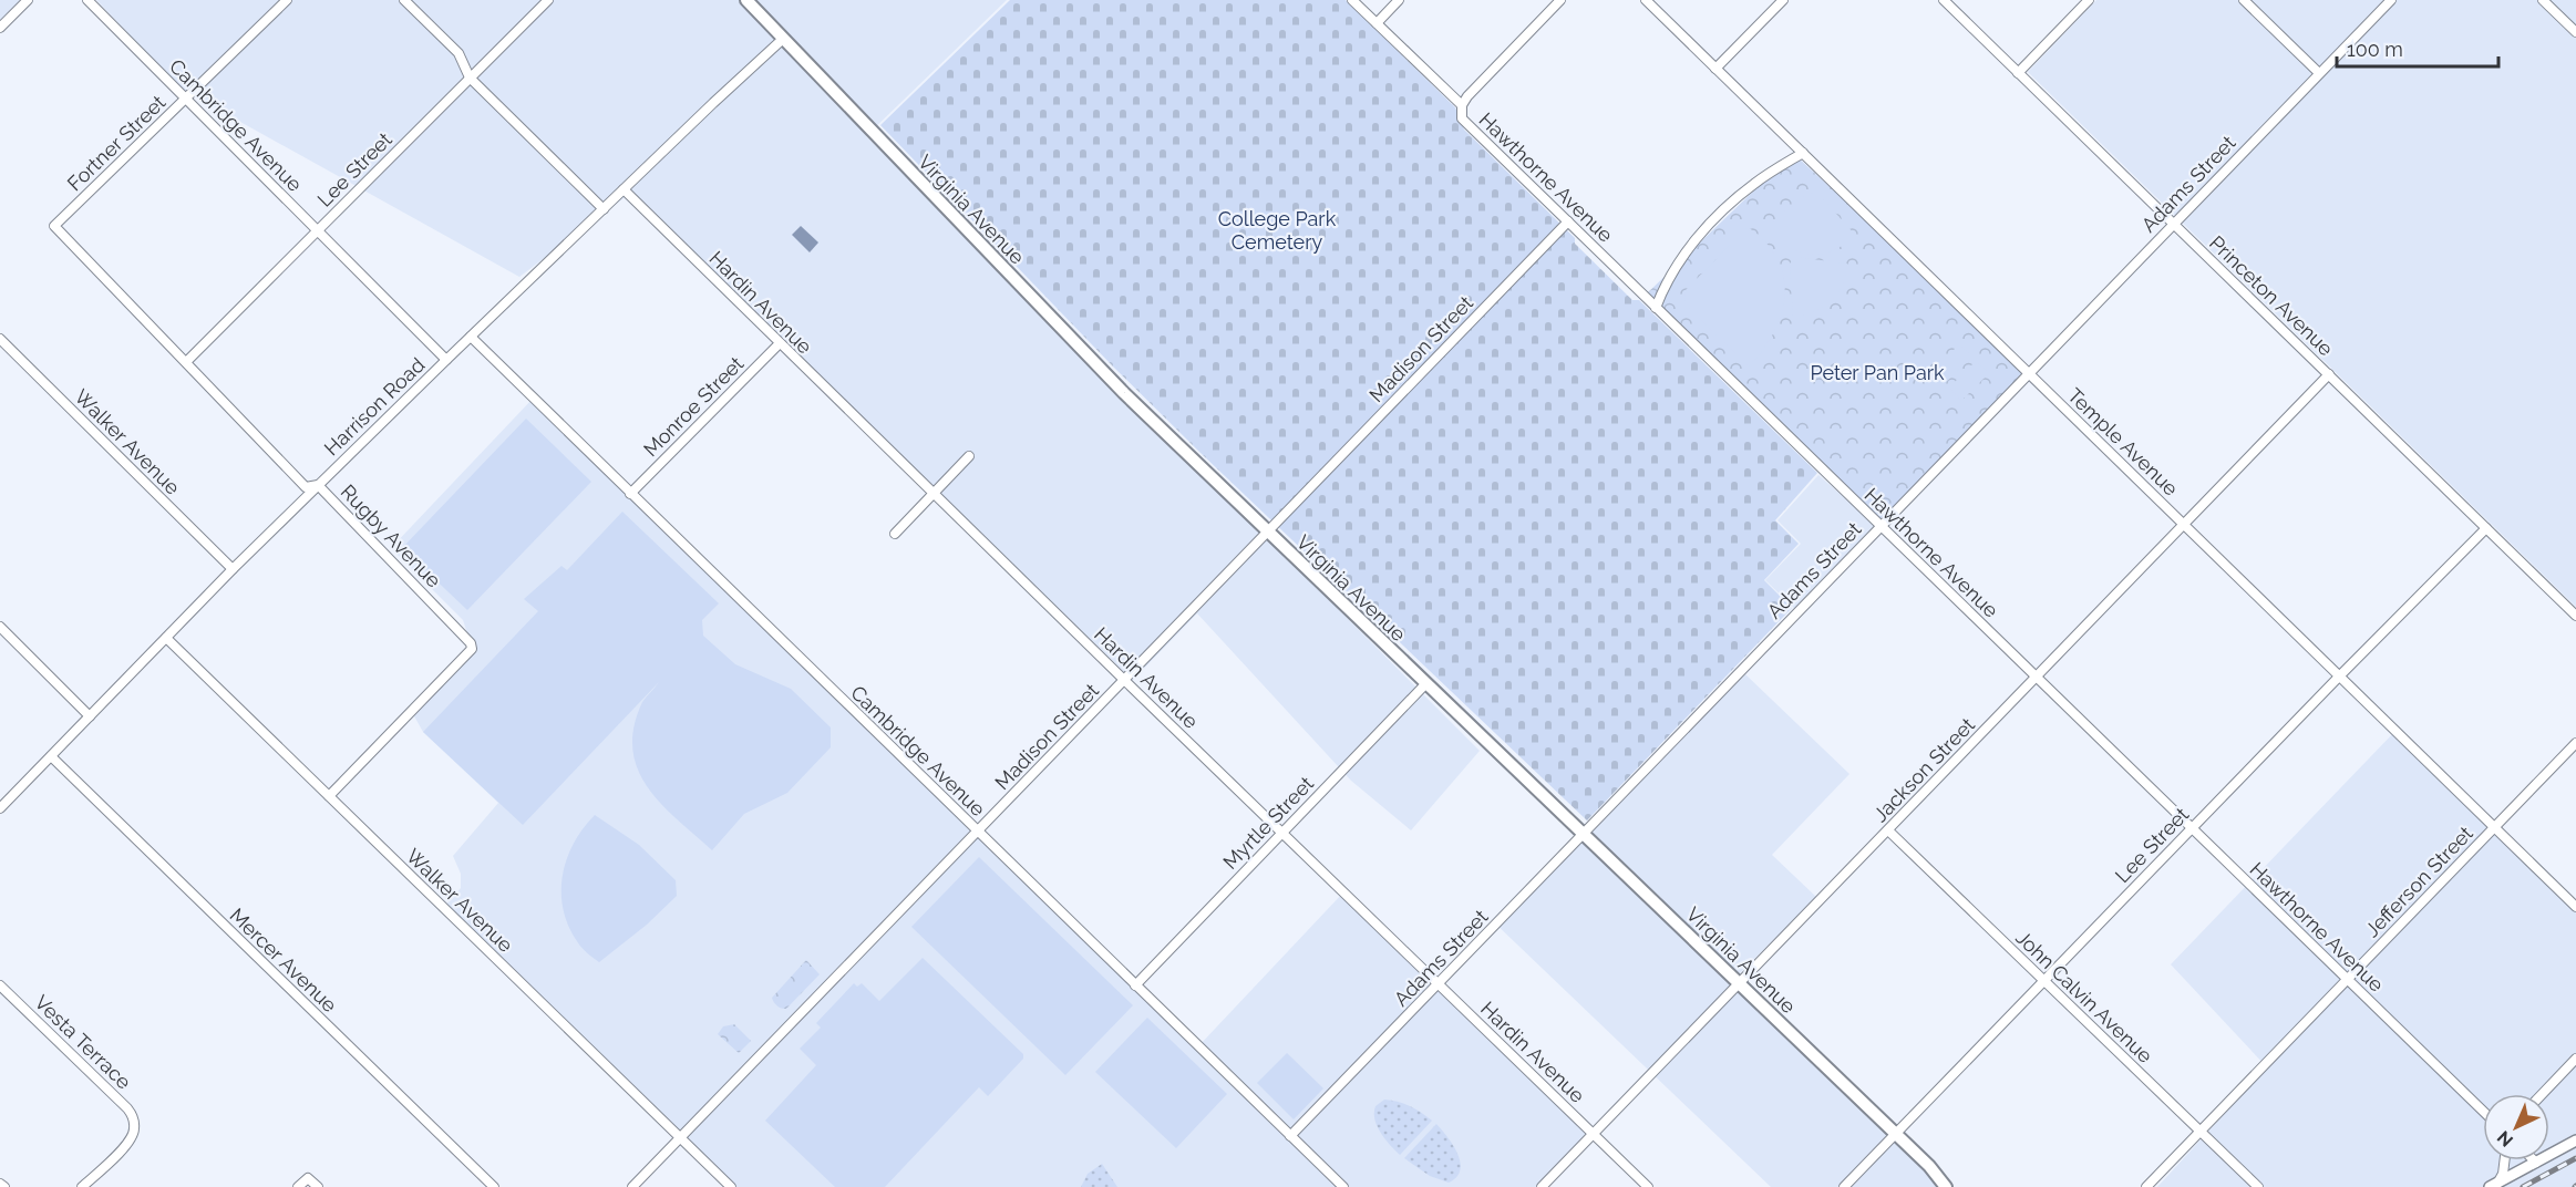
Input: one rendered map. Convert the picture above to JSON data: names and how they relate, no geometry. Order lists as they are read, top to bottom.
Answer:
{
  "streets": {
    "main road": ["Virginia Avenue"],
    "street": [
      "Cambridge Avenue",
      "Fortner Street",
      "Lee Street",
      "Hawthorne Avenue",
      "Adams Street",
      "Princeton Avenue",
      "Hardin Avenue",
      "Madison Street",
      "Harrison Road",
      "Monroe Street",
      "Walker Avenue",
      "Temple Avenue",
      "Rugby Avenue",
      "Jackson Street",
      "Myrtle Street",
      "Jefferson Street",
      "Mercer Avenue",
      "John Calvin Avenue",
      "Vesta Terrace"
    ]
  },
  "crossings": [
    ["Cambridge Avenue", "Fortner Street"],
    ["Cambridge Avenue", "Lee Street"],
    ["Cambridge Avenue", "Adams Street"],
    ["Cambridge Avenue", "Madison Street"],
    ["Cambridge Avenue", "Harrison Road"],
    ["Cambridge Avenue", "Monroe Street"],
    ["Cambridge Avenue", "Myrtle Street"],
    ["Fortner Street", "Rugby Avenue"],
    ["Lee Street", "Hawthorne Avenue"],
    ["Lee Street", "Virginia Avenue"],
    ["Lee Street", "Princeton Avenue"],
    ["Lee Street", "Temple Avenue"],
    ["Lee Street", "Rugby Avenue"],
    ["Lee Street", "John Calvin Avenue"],
    ["Hawthorne Avenue", "Adams Street"],
    ["Hawthorne Avenue", "Madison Street"],
    ["Hawthorne Avenue", "Jackson Street"],
    ["Hawthorne Avenue", "Jefferson Street"],
    ["Adams Street", "Virginia Avenue"],
    ["Adams Street", "Princeton Avenue"],
    ["Adams Street", "Hardin Avenue"],
    ["Adams Street", "Temple Avenue"],
    ["Virginia Avenue", "Madison Street"],
    ["Virginia Avenue", "Harrison Road"],
    ["Virginia Avenue", "Jackson Street"],
    ["Virginia Avenue", "Myrtle Street"],
    ["Princeton Avenue", "Jackson Street"],
    ["Hardin Avenue", "Madison Street"],
    ["Hardin Avenue", "Harrison Road"],
    ["Hardin Avenue", "Monroe Street"],
    ["Hardin Avenue", "Jackson Street"],
    ["Hardin Avenue", "Myrtle Street"],
    ["Madison Street", "Walker Avenue"],
    ["Harrison Road", "Walker Avenue"],
    ["Harrison Road", "Rugby Avenue"],
    ["Harrison Road", "Mercer Avenue"],
    ["Walker Avenue", "Rugby Avenue"],
    ["Temple Avenue", "Jackson Street"],
    ["Temple Avenue", "Jefferson Street"],
    ["Jackson Street", "John Calvin Avenue"],
    ["Jefferson Street", "John Calvin Avenue"]
  ],
  "parks": ["College Park Cemetery", "Peter Pan Park"],
  "scale_bar": "100 m",
  "north": "bottom left"
}
